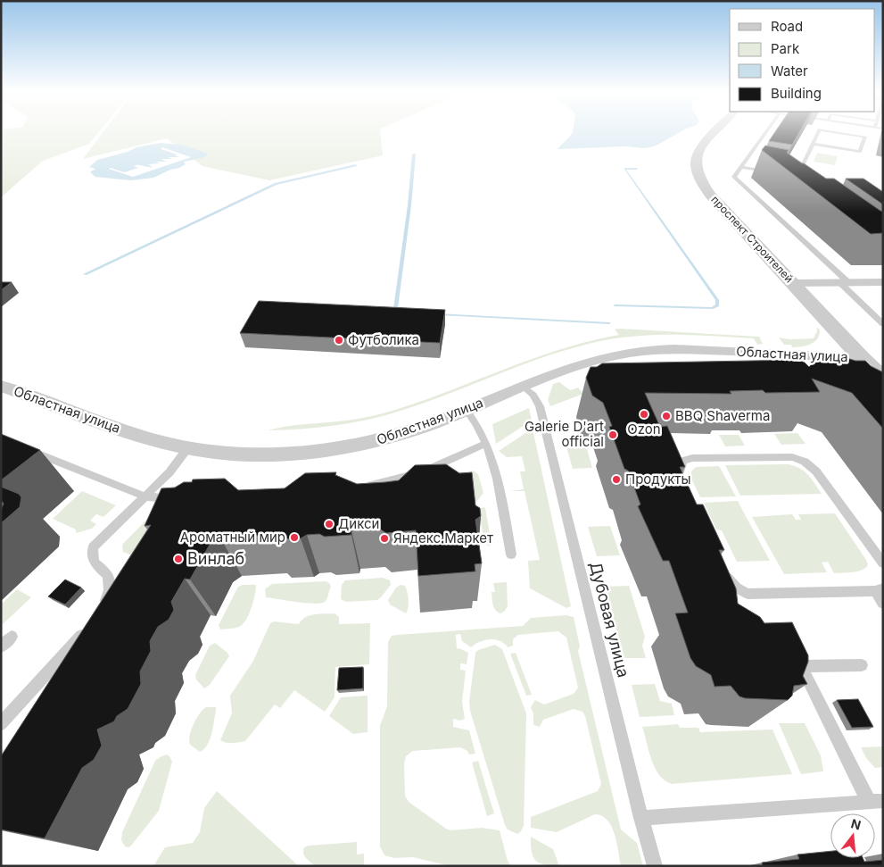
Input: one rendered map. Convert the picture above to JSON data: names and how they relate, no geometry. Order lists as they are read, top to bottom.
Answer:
{
  "streets": {
    "street": ["проспект Строителей", "Областная улица"],
    "lane": ["Дубовая улица"]
  },
  "crossings": [
    ["проспект Строителей", "Областная улица"],
    ["Областная улица", "Дубовая улица"]
  ],
  "places": [
    "Футболика",
    "Ozon",
    "BBQ Shaverma",
    "Galerie D'art official",
    "Продукты",
    "Дикси",
    "Ароматный мир",
    "Яндекс.Маркет",
    "Винлаб"
  ],
  "legend": [
    "Road",
    "Park",
    "Water",
    "Building"
  ],
  "north": "top"
}
